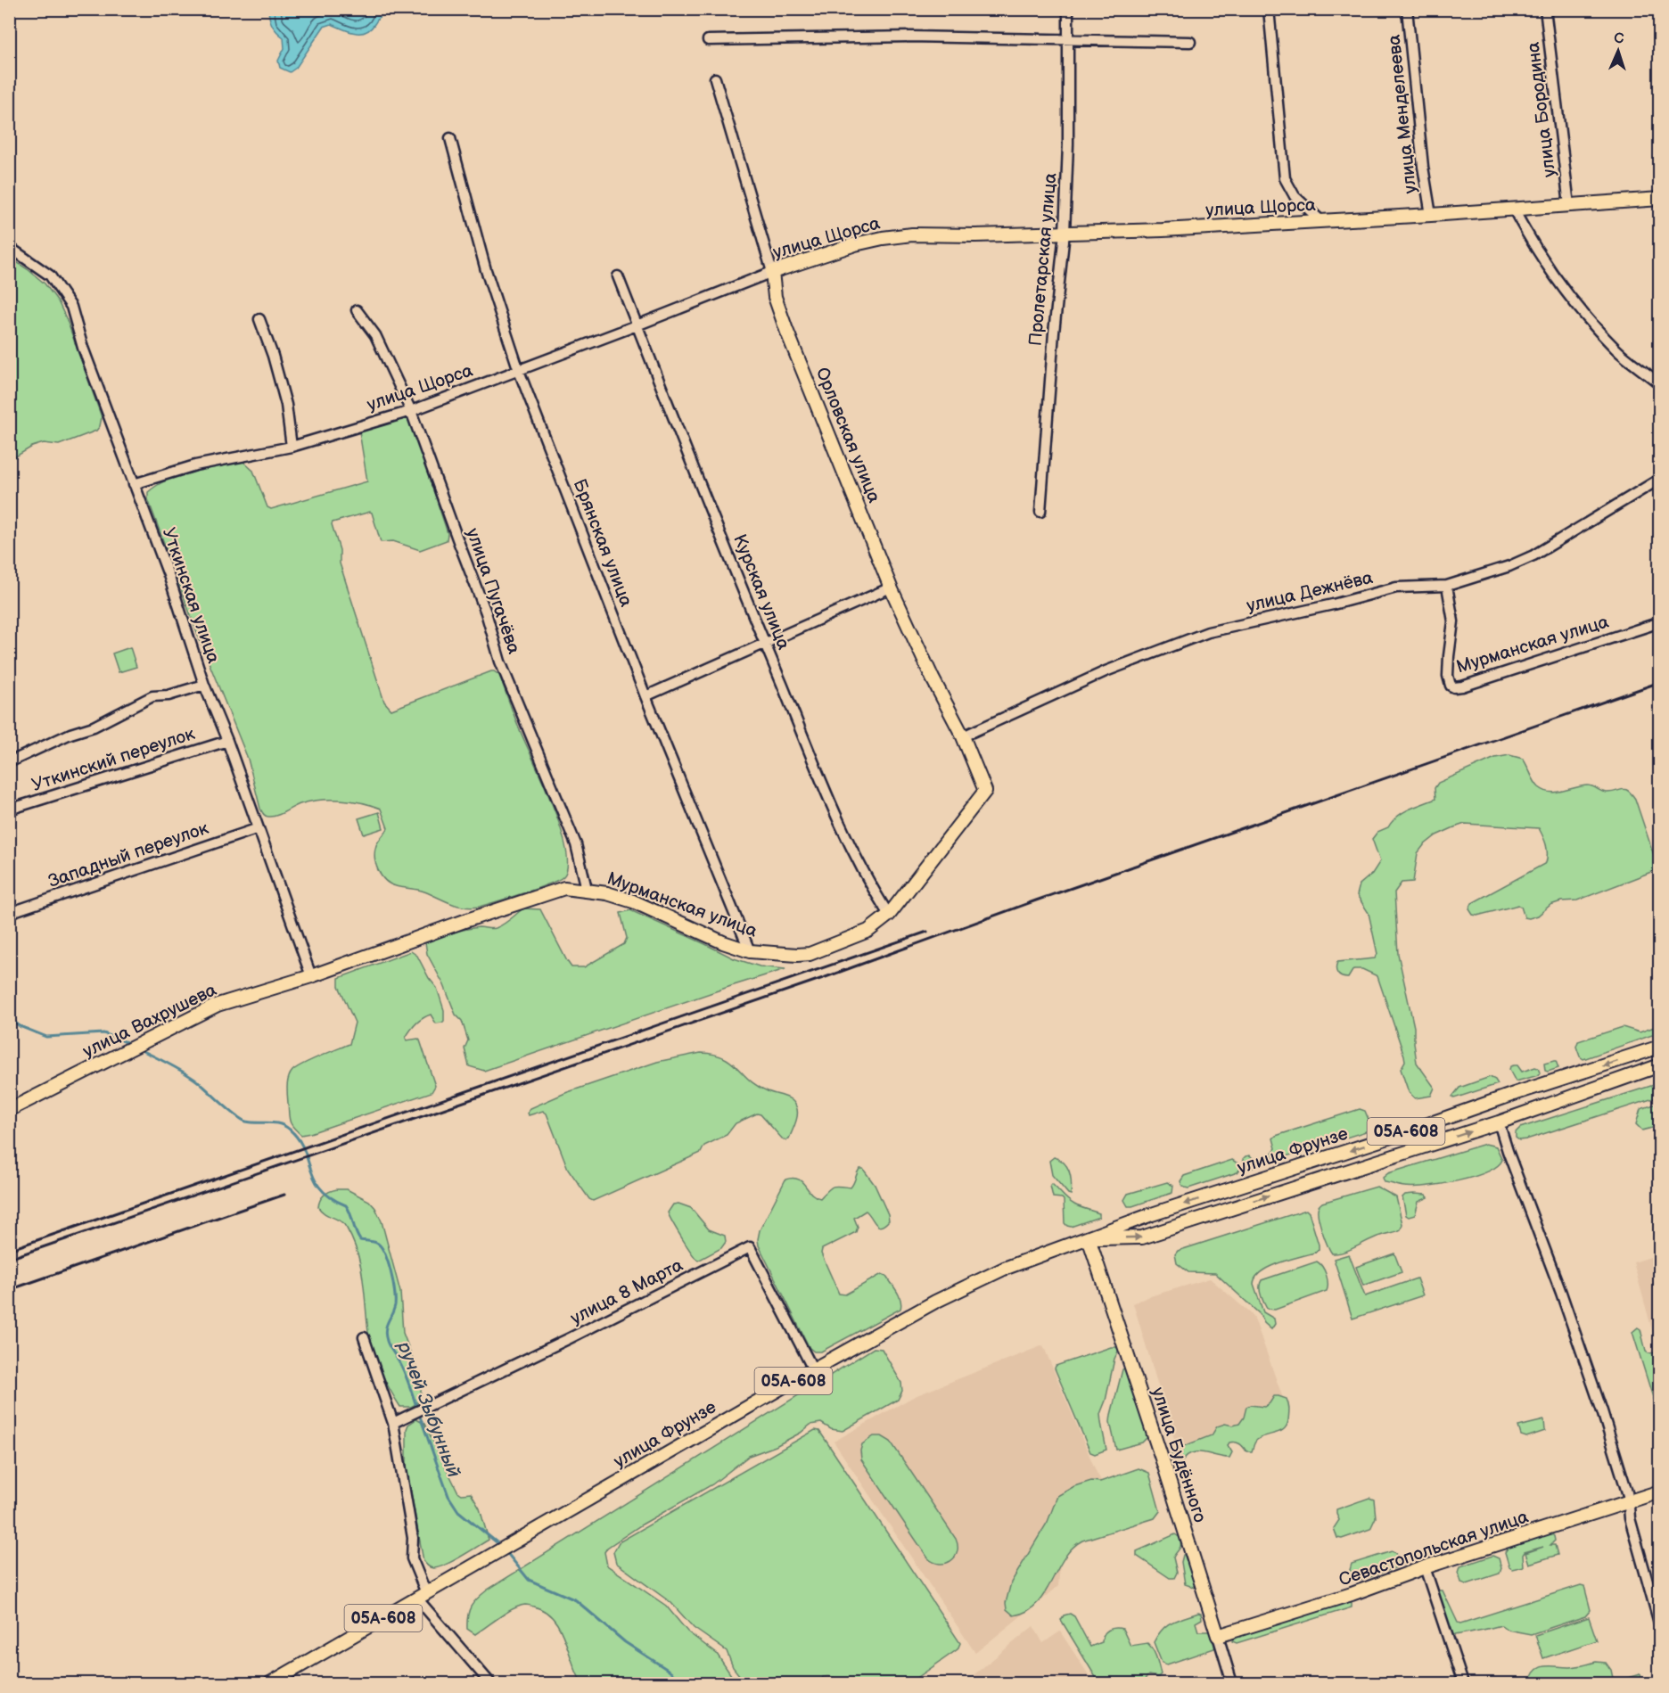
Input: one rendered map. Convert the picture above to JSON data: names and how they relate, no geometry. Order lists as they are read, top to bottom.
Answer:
{
  "streets": {
    "main road": [
      "улица Щорса",
      "Орловская улица",
      "Мурманская улица",
      "улица Вахрушева",
      "05А-608",
      "улица Фрунзе",
      "улица Будённого",
      "Севастопольская улица"
    ],
    "street": [
      "улица Бородина",
      "улица Менделеева",
      "Пролетарская улица",
      "Брянская улица",
      "улица Пугачёва",
      "Курская улица",
      "улица Дежнёва",
      "Уткинская улица",
      "Уткинский переулок",
      "Западный переулок",
      "улица 8 Марта"
    ]
  },
  "crossings": [
    ["улица Бородина", "улица Щорса"],
    ["улица Менделеева", "улица Щорса"],
    ["улица Щорса", "Пролетарская улица"],
    ["улица Щорса", "Орловская улица"],
    ["улица Щорса", "Брянская улица"],
    ["улица Щорса", "улица Пугачёва"],
    ["улица Щорса", "Курская улица"],
    ["улица Щорса", "Уткинская улица"],
    ["Орловская улица", "улица Дежнёва"],
    ["Орловская улица", "Мурманская улица"],
    ["Брянская улица", "Мурманская улица"],
    ["улица Пугачёва", "Мурманская улица"],
    ["Курская улица", "Мурманская улица"],
    ["улица Дежнёва", "Мурманская улица"],
    ["Уткинская улица", "Мурманская улица"],
    ["Уткинская улица", "Уткинский переулок"],
    ["Уткинская улица", "Западный переулок"],
    ["Уткинская улица", "улица Вахрушева"],
    ["Мурманская улица", "улица Вахрушева"],
    ["улица Фрунзе", "улица 8 Марта"],
    ["улица Фрунзе", "улица Будённого"],
    ["улица Будённого", "Севастопольская улица"]
  ],
  "water": ["ручей Зыбунный"],
  "north": "top"
}
